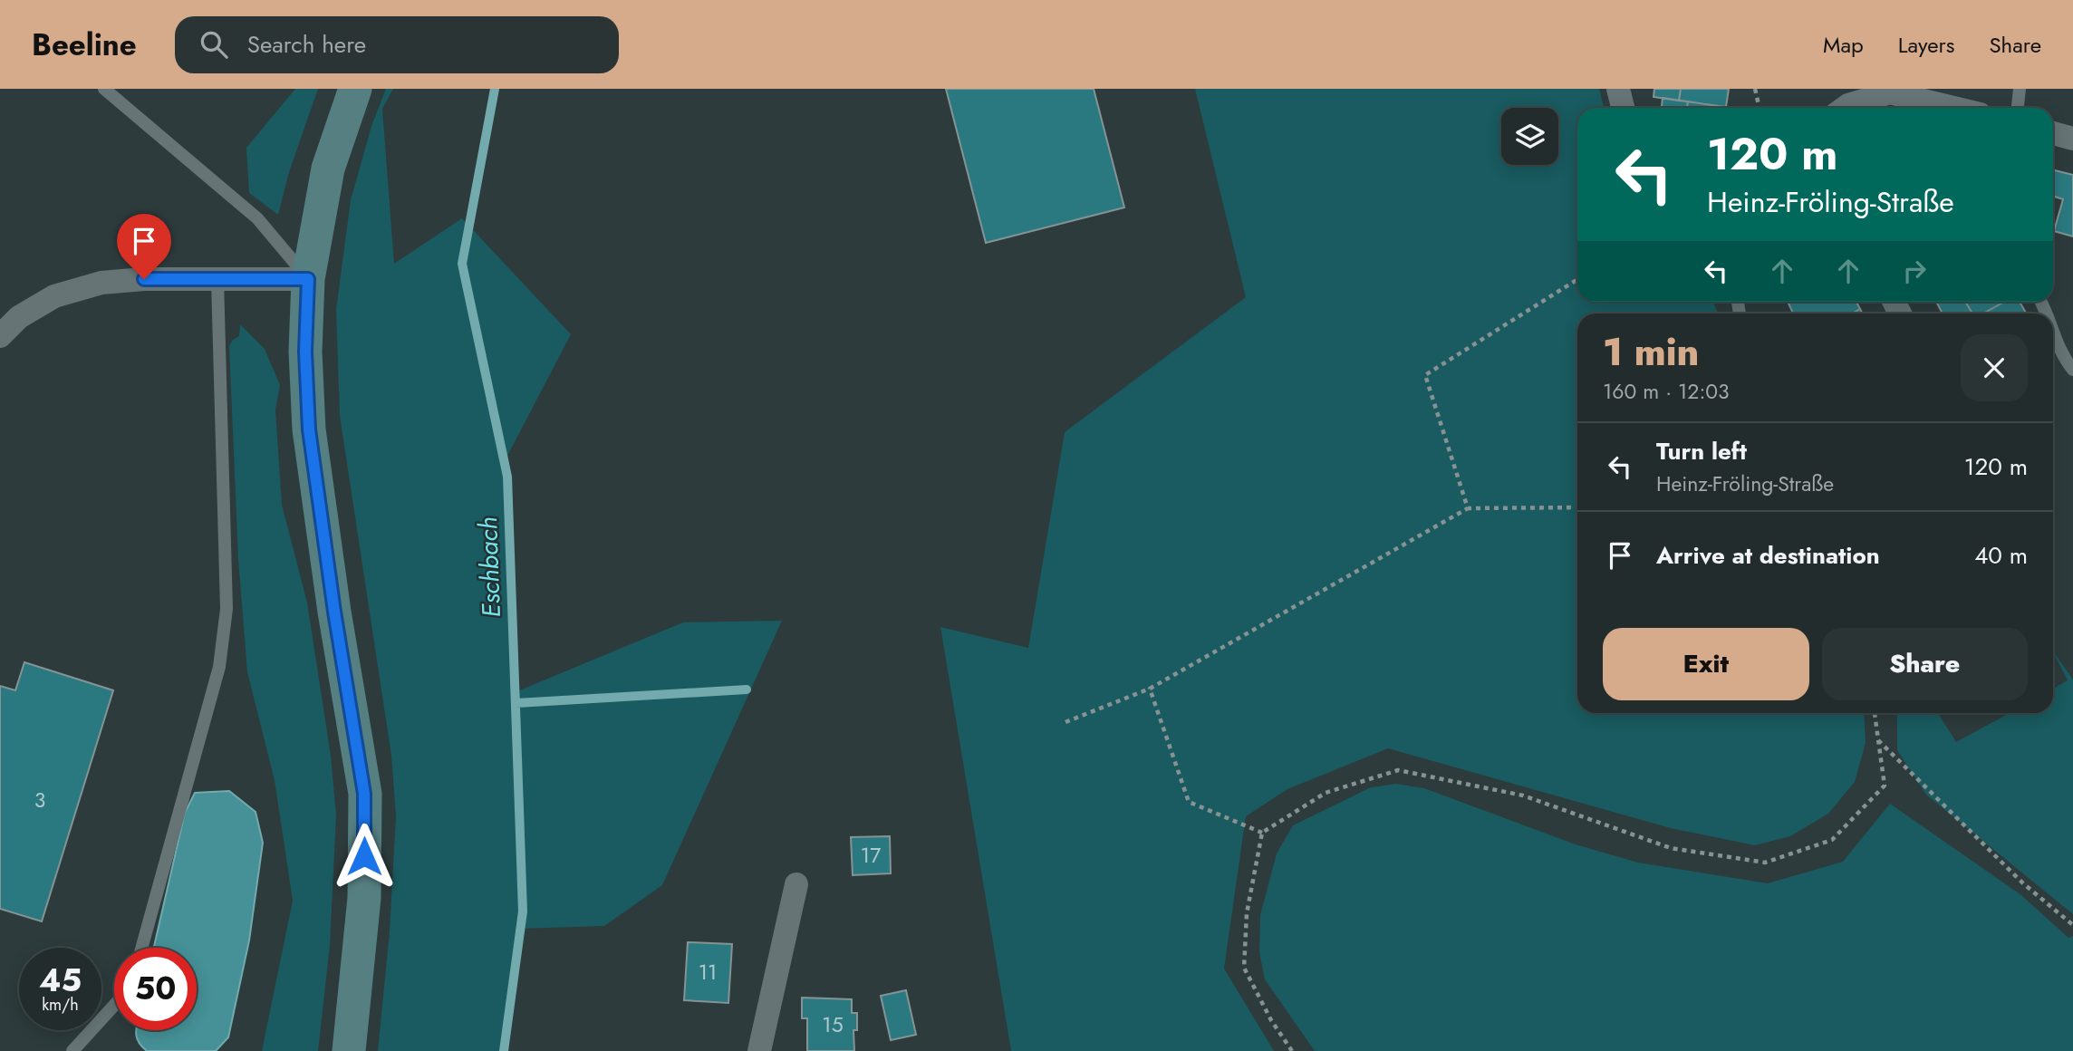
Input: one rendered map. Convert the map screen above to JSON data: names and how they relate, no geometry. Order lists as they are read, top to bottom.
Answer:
{
  "water": ["Eschbach"],
  "house_numbers": [
    "3",
    "17",
    "11",
    "15"
  ],
  "page": {
    "header": "Beeline",
    "search": "Search here",
    "nav": ["Map", "Layers", "Share"],
    "turn": ["120 m", "Heinz-Fröling-Straße"],
    "heading": ["1 min", "160 m · 12:03"],
    "list": [
      {
        "name": "Turn left",
        "note": "Heinz-Fröling-Straße",
        "value": "120 m"
      },
      {
        "name": "Arrive at destination",
        "value": "40 m"
      }
    ],
    "buttons": ["Exit", "Share"],
    "speed": "45 km/h",
    "limit": "50"
  }
}
